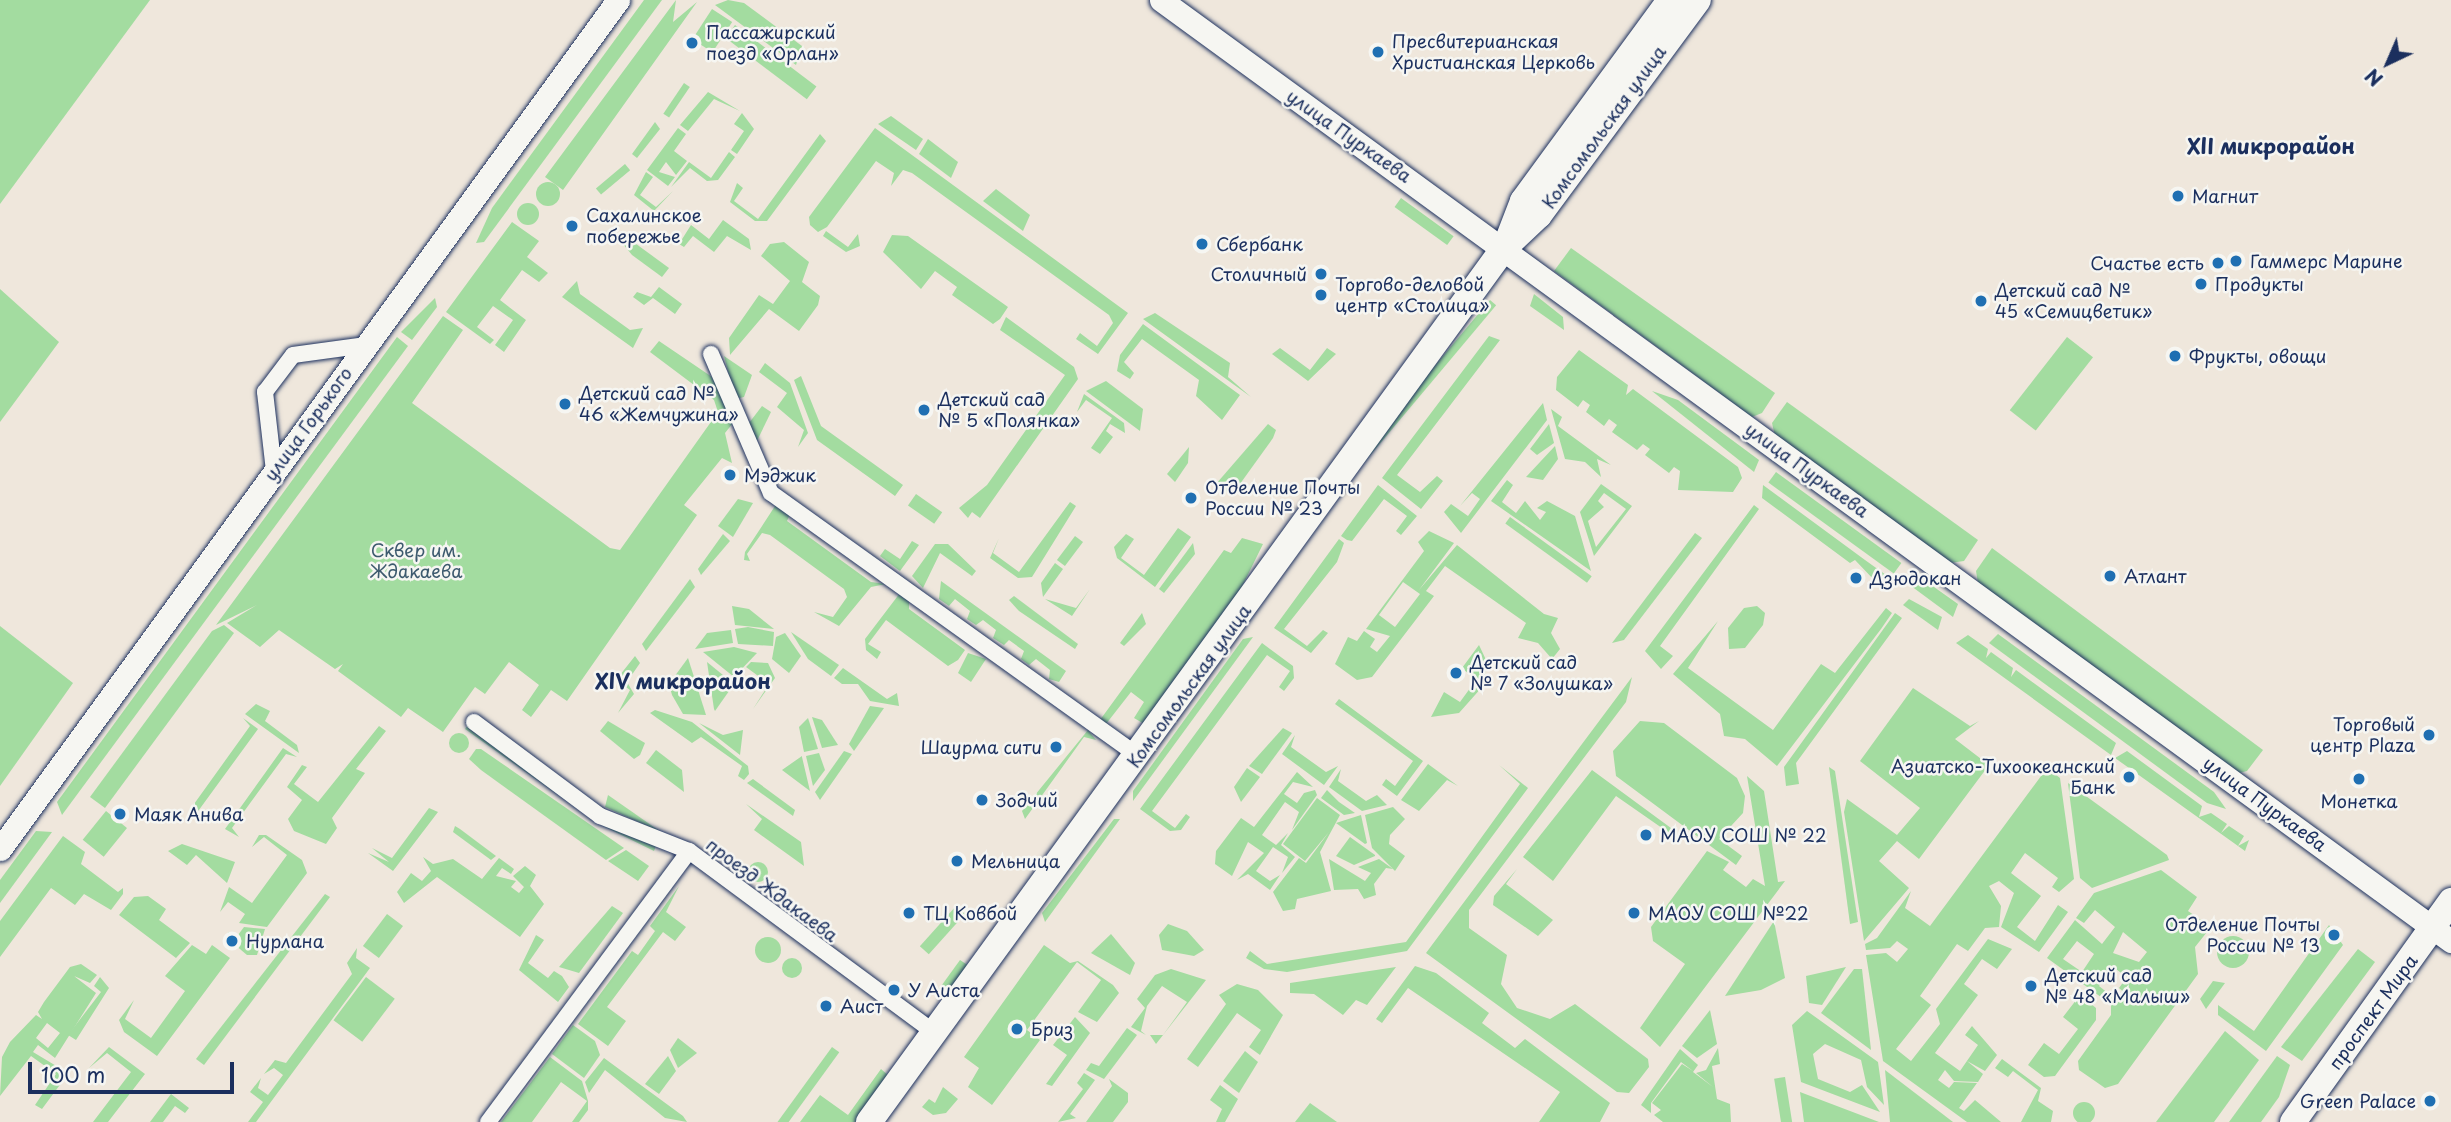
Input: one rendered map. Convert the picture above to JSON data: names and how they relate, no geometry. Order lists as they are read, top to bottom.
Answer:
{
  "streets": {
    "main road": [
      "Комсомольская улица",
      "улица Пуркаева",
      "улица Горького",
      "проспект Мира"
    ],
    "street": ["проезд Ждакаева"]
  },
  "crossings": [
    ["Комсомольская улица", "улица Пуркаева"],
    ["Комсомольская улица", "проезд Ждакаева"],
    ["улица Пуркаева", "проспект Мира"]
  ],
  "districts": ["XII микрорайон", "XIV микрорайон"],
  "parks": ["Сквер им. Ждакаева"],
  "places": [
    "Пассажирский поезд «Орлан»",
    "Пресвитерианская Христианская Церковь",
    "Магнит",
    "Сахалинское побережье",
    "Сбербанк",
    "Гаммерс Марине",
    "Счастье есть",
    "Столичный",
    "Продукты",
    "Торгово-деловой центр «Столица»",
    "Детский сад № 45 «Семицветик»",
    "Фрукты, овощи",
    "Детский сад № 46 «Жемчужина»",
    "Детский сад № 5 «Полянка»",
    "Мэджик",
    "Отделение Почты России № 23",
    "Атлант",
    "Дзюдокан",
    "Детский сад № 7 «Золушка»",
    "Торговый центр Plaza",
    "Шаурма сити",
    "Азиатско-Тихоокеанский Банк",
    "Монетка",
    "Зодчий",
    "Маяк Анива",
    "МАОУ СОШ № 22",
    "Мельница",
    "ТЦ Ковбой",
    "МАОУ СОШ №22",
    "Отделение Почты России № 13",
    "Нурлана",
    "Детский сад № 48 «Малыш»",
    "У Аиста",
    "Аист",
    "Бриз",
    "Green Palace"
  ],
  "scale_bar": "100 m",
  "north": "bottom left"
}
